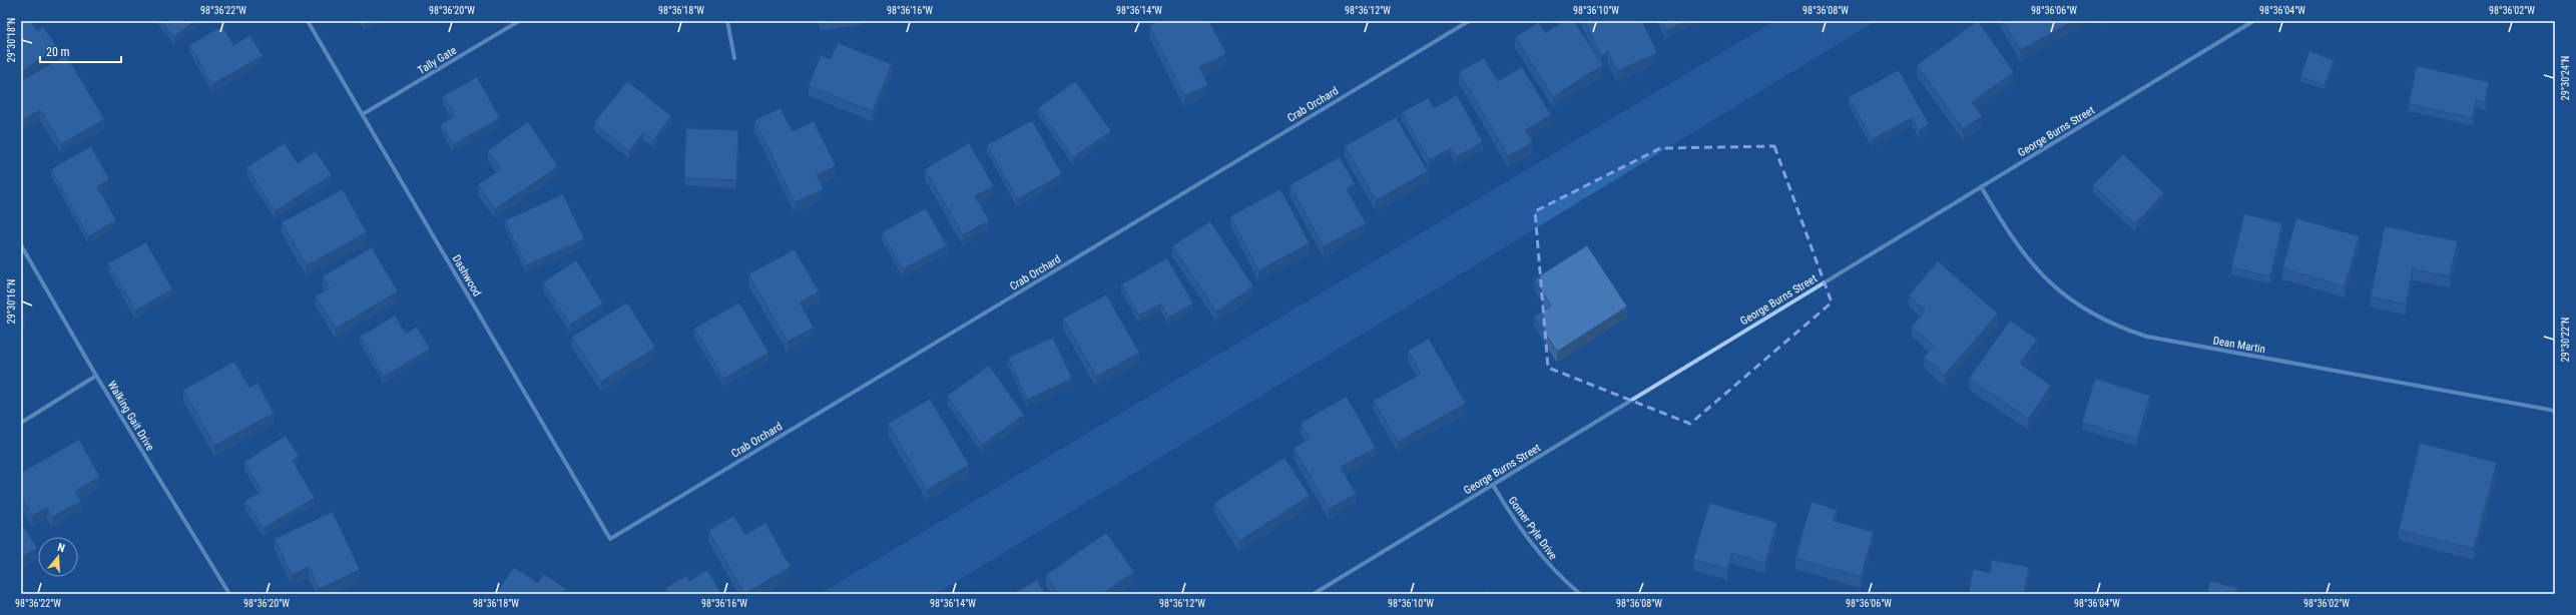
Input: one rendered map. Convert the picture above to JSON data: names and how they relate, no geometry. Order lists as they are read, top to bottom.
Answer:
{
  "streets": {
    "street": [
      "Tally Gate",
      "Crab Orchard",
      "George Burns Street",
      "Dashwood",
      "Dean Martin",
      "Walking Gait Drive",
      "Gomer Pyle Drive"
    ]
  },
  "crossings": [
    ["Tally Gate", "Dashwood"],
    ["Crab Orchard", "Dashwood"],
    ["George Burns Street", "Dean Martin"],
    ["George Burns Street", "Gomer Pyle Drive"]
  ],
  "scale_bar": "20 m",
  "north": "top",
  "coordinates": [
    "98°36'22\"W",
    "98°36'20\"W",
    "98°36'18\"W",
    "98°36'16\"W",
    "98°36'14\"W",
    "98°36'12\"W",
    "98°36'10\"W",
    "98°36'08\"W",
    "98°36'06\"W",
    "98°36'04\"W",
    "98°36'02\"W",
    "29°30'18\"N",
    "29°30'24\"N",
    "29°30'16\"N",
    "29°30'22\"N"
  ]
}
